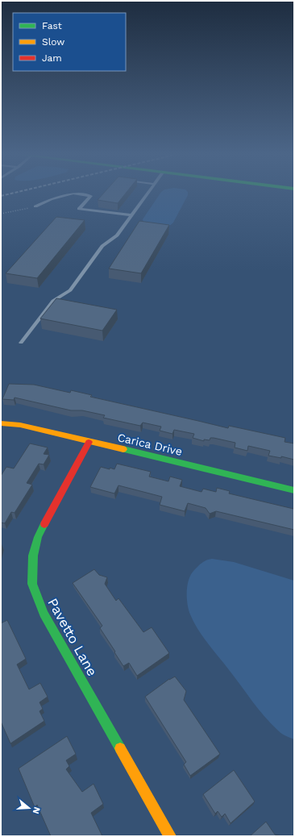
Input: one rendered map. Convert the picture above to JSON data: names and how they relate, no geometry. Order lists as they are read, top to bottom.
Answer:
{
  "streets": {
    "street": ["Carica Drive", "Pavetto Lane"]
  },
  "crossings": [
    ["Carica Drive", "Pavetto Lane"]
  ],
  "legend": ["Fast", "Slow", "Jam"],
  "north": "right"
}
